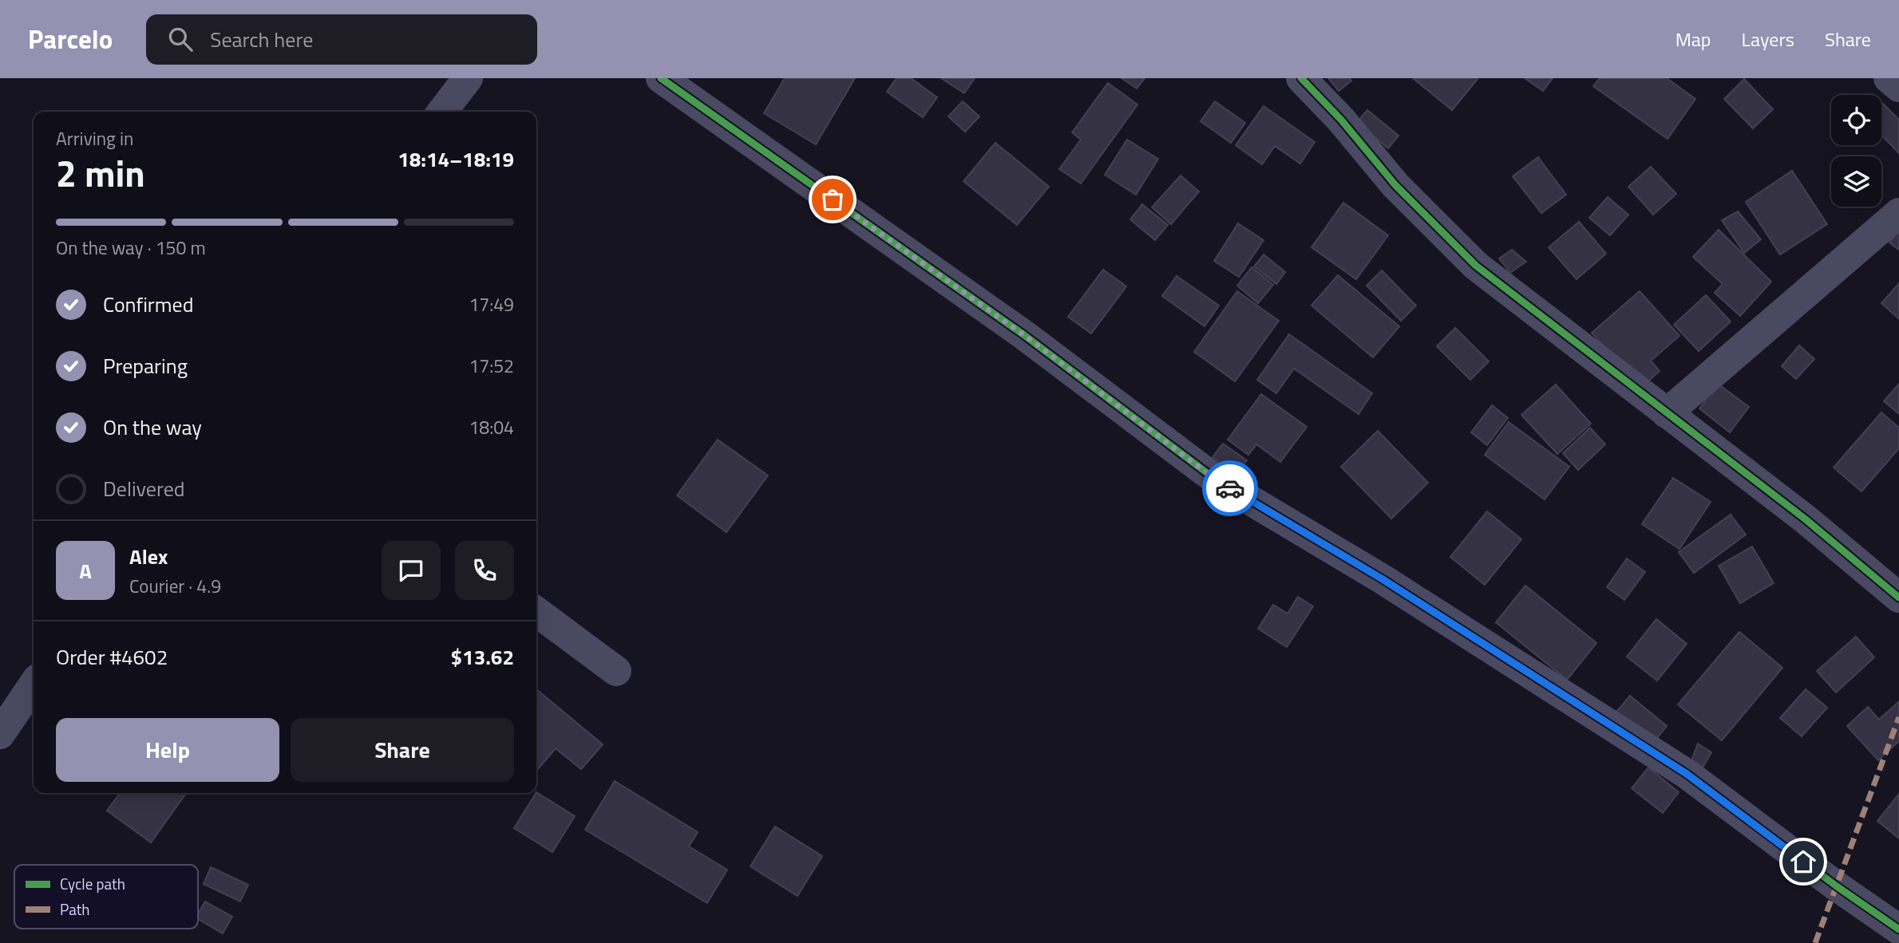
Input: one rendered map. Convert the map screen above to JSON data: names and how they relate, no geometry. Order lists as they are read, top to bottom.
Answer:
{
  "legend": ["Cycle path", "Path"],
  "page": {
    "header": "Parcelo",
    "search": "Search here",
    "nav": ["Map", "Layers", "Share"],
    "heading": ["2 min", "Arriving in", "18:14–18:19"],
    "panel": [
      "Alex",
      "Courier · 4.9",
      "Order #4602",
      "$13.62"
    ],
    "bar": "On the way · 150 m",
    "list": [
      ["Confirmed", "17:49"],
      ["Preparing", "17:52"],
      ["On the way", "18:04"],
      "Delivered"
    ],
    "round": "A",
    "buttons": ["Help", "Share"]
  }
}
